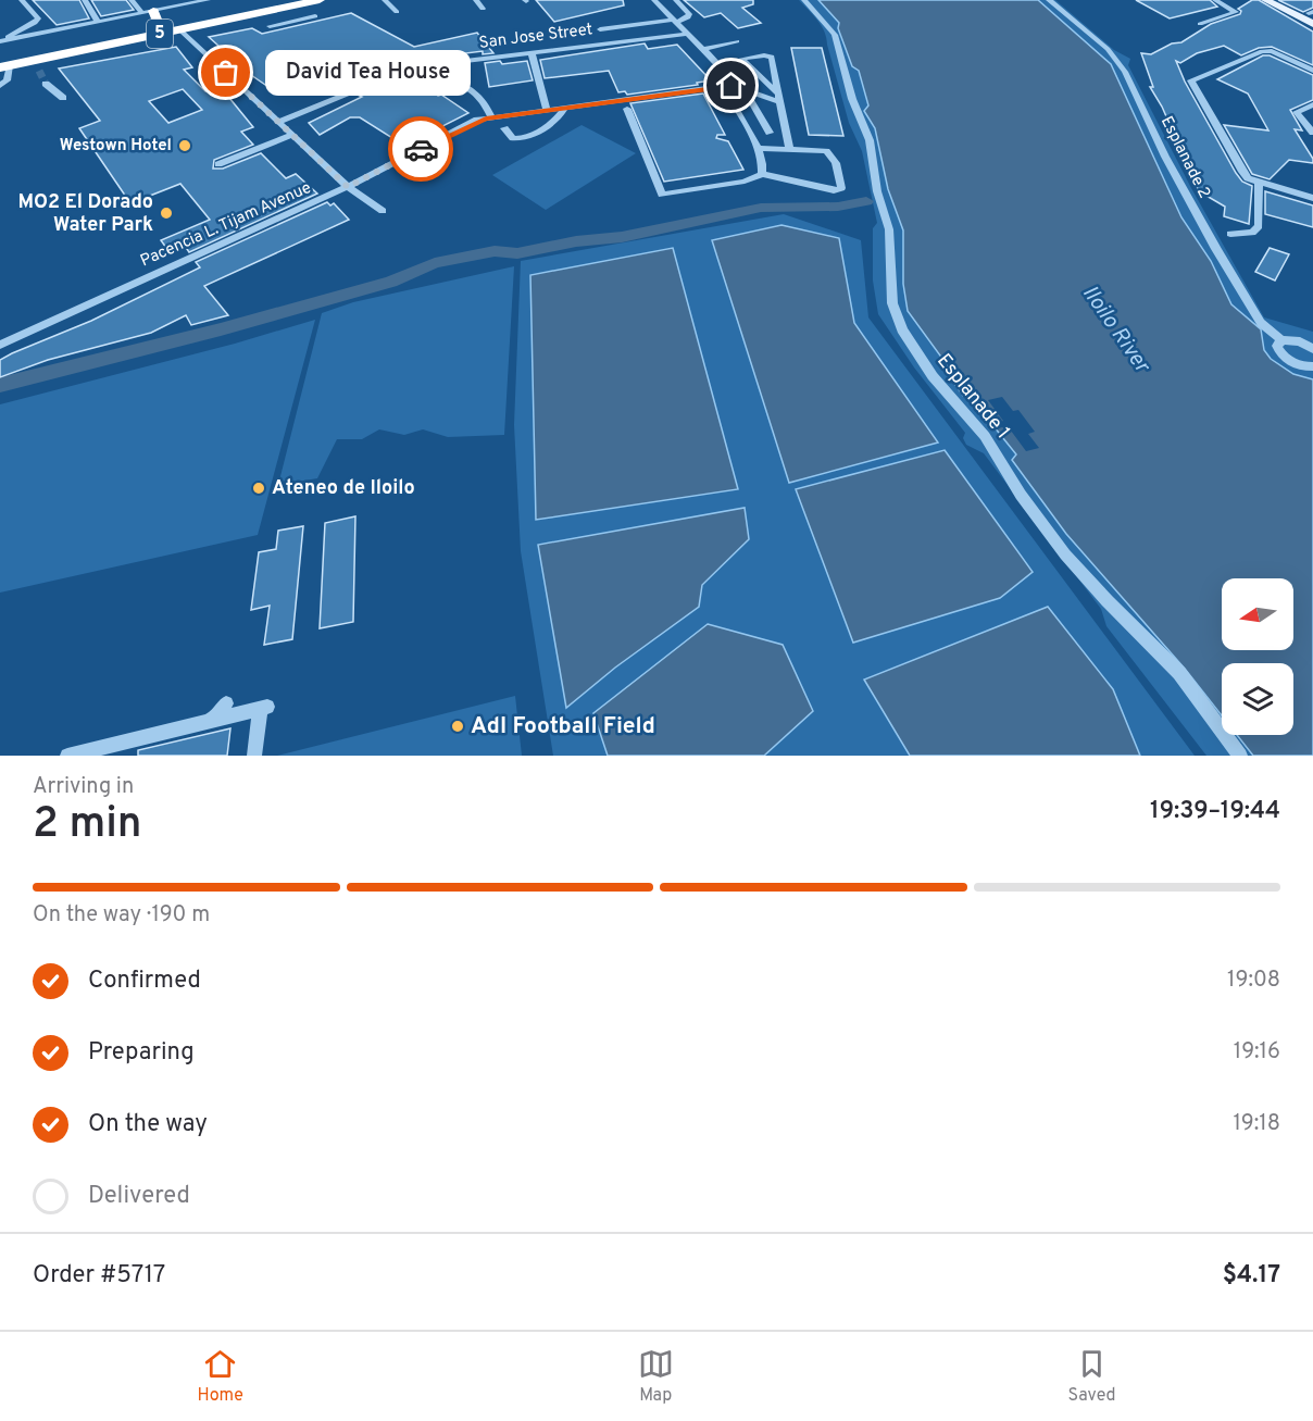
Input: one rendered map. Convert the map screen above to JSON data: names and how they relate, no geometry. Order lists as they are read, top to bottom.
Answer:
{
  "streets": {
    "highway": ["5"],
    "street": [
      "San Jose Street",
      "Esplanade 2",
      "Pacencia L. Tijam Avenue",
      "Esplanade 1"
    ]
  },
  "water": ["Iloilo River"],
  "places": [
    "David Tea House",
    "Westown Hotel",
    "MO2 El Dorado Water Park",
    "Ateneo de Iloilo",
    "AdI Football Field"
  ],
  "north": "left",
  "page": {
    "bubble": "David Tea House",
    "heading": ["2 min", "Arriving in", "19:39–19:44"],
    "panel": ["Order #5717", "$4.17"],
    "bar": "On the way · 190 m",
    "list": [
      ["Confirmed", "19:08"],
      ["Preparing", "19:16"],
      ["On the way", "19:18"],
      "Delivered"
    ],
    "tabs": ["Home", "Map", "Saved"]
  }
}
